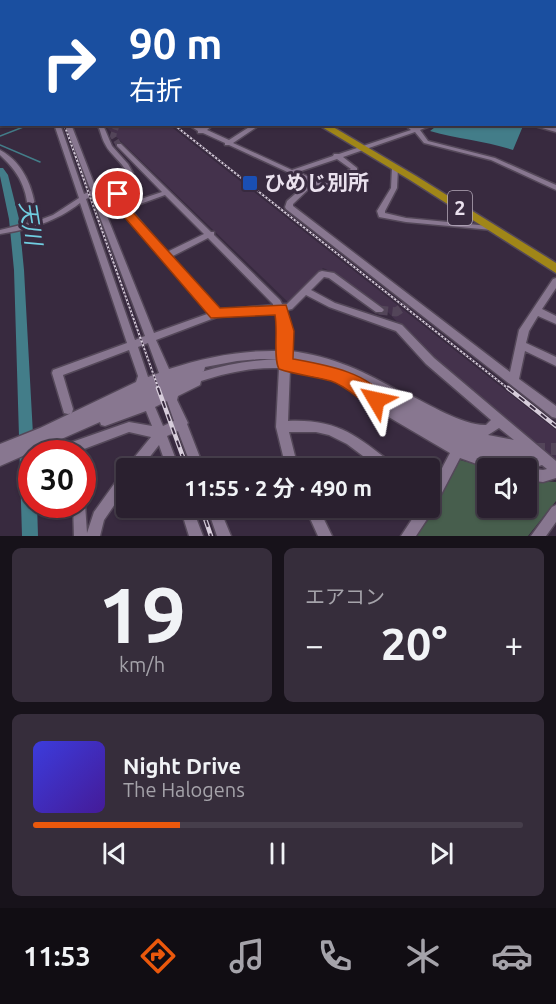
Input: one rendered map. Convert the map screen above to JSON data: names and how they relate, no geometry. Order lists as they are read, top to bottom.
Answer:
{
  "streets": {
    "highway": ["2"]
  },
  "water": ["天川"],
  "places": {
    "transit": ["ひめじ別所"]
  },
  "page": {
    "turn": ["90 m", "右折"],
    "limit": "30",
    "trip": "11:55 · 2 分 · 490 m",
    "tile": [
      ["19", "km/h"],
      "エアコン"
    ],
    "heat": ["−", "20°", "+"],
    "song": ["Night Drive", "The Halogens"],
    "tabs": "11:53"
  }
}
